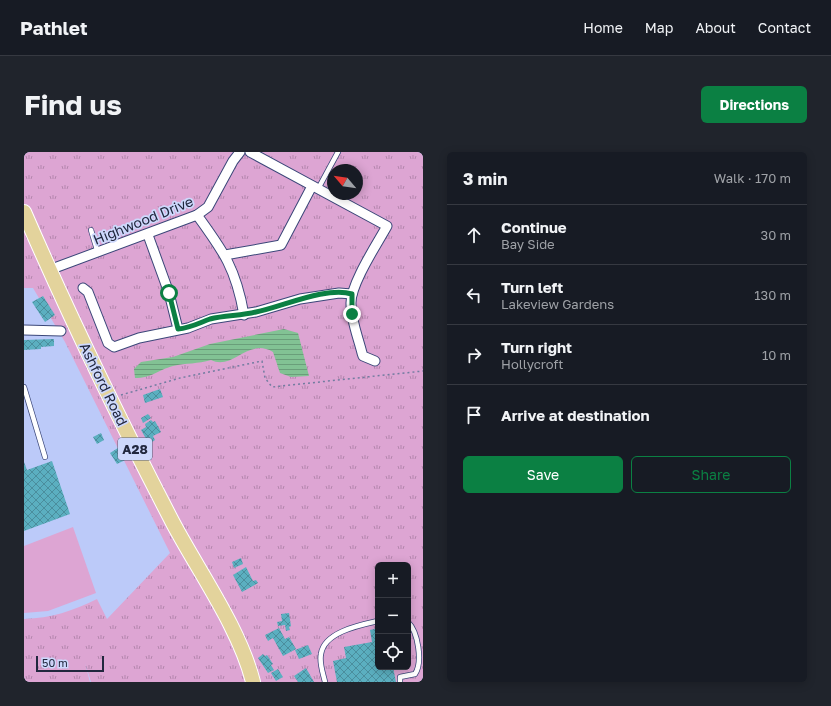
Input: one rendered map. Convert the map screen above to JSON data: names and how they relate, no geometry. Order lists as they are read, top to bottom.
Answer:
{
  "streets": {
    "main road": ["Ashford Road", "A28"],
    "street": ["Highwood Drive"]
  },
  "crossings": [
    ["Highwood Drive", "Ashford Road"]
  ],
  "scale_bar": "50 m",
  "north": "top left",
  "page": {
    "header": "Pathlet",
    "nav": [
      "Home",
      "Map",
      "About",
      "Contact"
    ],
    "buttons": [
      "Directions",
      ["Save", "Share"]
    ],
    "title": "Find us",
    "heading": ["3 min", "Walk · 170 m"],
    "list": [
      ["Continue", "Bay Side", "30 m"],
      ["Turn left", "Lakeview Gardens", "130 m"],
      ["Turn right", "Hollycroft", "10 m"],
      "Arrive at destination"
    ],
    "map_buttons": ["+", "−"],
    "scale": "50 m"
  }
}
